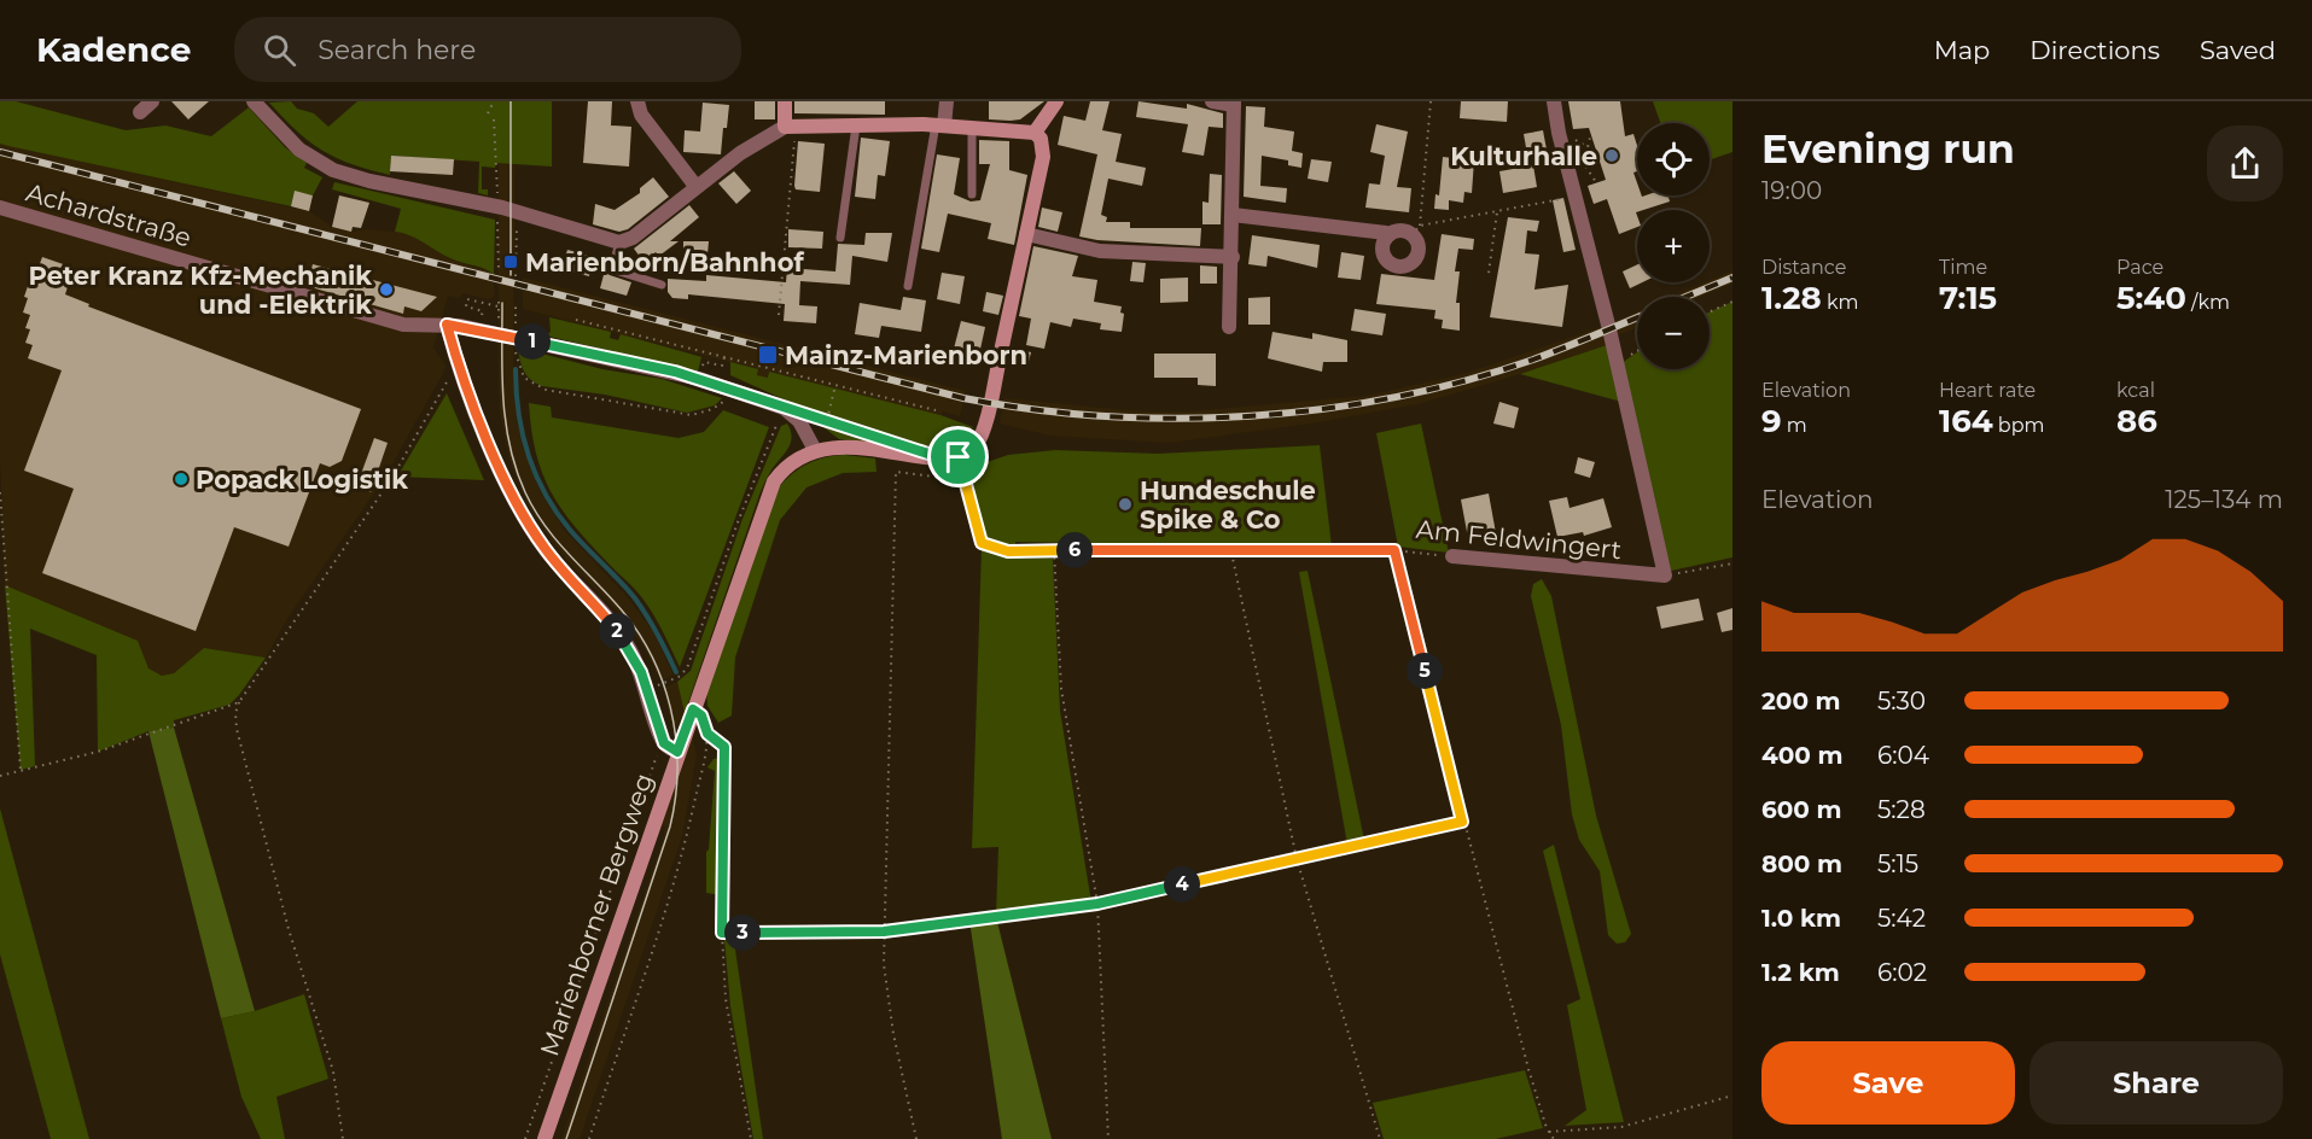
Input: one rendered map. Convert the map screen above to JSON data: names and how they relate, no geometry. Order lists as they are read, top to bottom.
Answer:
{
  "streets": {
    "street": ["Achardstraße", "Am Feldwingert", "Marienborner Bergweg"]
  },
  "crossings": [
    ["Achardstraße", "Marienborner Bergweg"],
    ["Am Feldwingert", "Marienborner Bergweg"]
  ],
  "places": {
    "other": [
      "Kulturhalle",
      "Peter Kranz Kfz-Mechanik und -Elektrik",
      "Popack Logistik",
      "Hundeschule Spike & Co"
    ],
    "transit": ["Marienborn/Bahnhof", "Mainz-Marienborn"]
  },
  "page": {
    "header": "Kadence",
    "search": "Search here",
    "nav": ["Map", "Directions", "Saved"],
    "heading": ["Evening run", "19:00"],
    "map_buttons": ["+", "−"],
    "stats": [
      ["Distance", "1.28 km"],
      ["Time", "7:15"],
      ["Pace", "5:40 /km"],
      ["Elevation", "9 m"],
      ["Heart rate", "164 bpm"],
      ["kcal", "86"]
    ],
    "pins": [
      "1",
      "6",
      "2",
      "5",
      "4",
      "3"
    ],
    "chart": ["Elevation", "125–134 m"],
    "list": [
      {
        "name": "200 m",
        "note": "5:30"
      },
      {
        "name": "400 m",
        "note": "6:04"
      },
      {
        "name": "600 m",
        "note": "5:28"
      },
      {
        "name": "800 m",
        "note": "5:15"
      },
      {
        "name": "1.0 km",
        "note": "5:42"
      },
      {
        "name": "1.2 km",
        "note": "6:02"
      }
    ],
    "buttons": ["Save", "Share"]
  }
}
